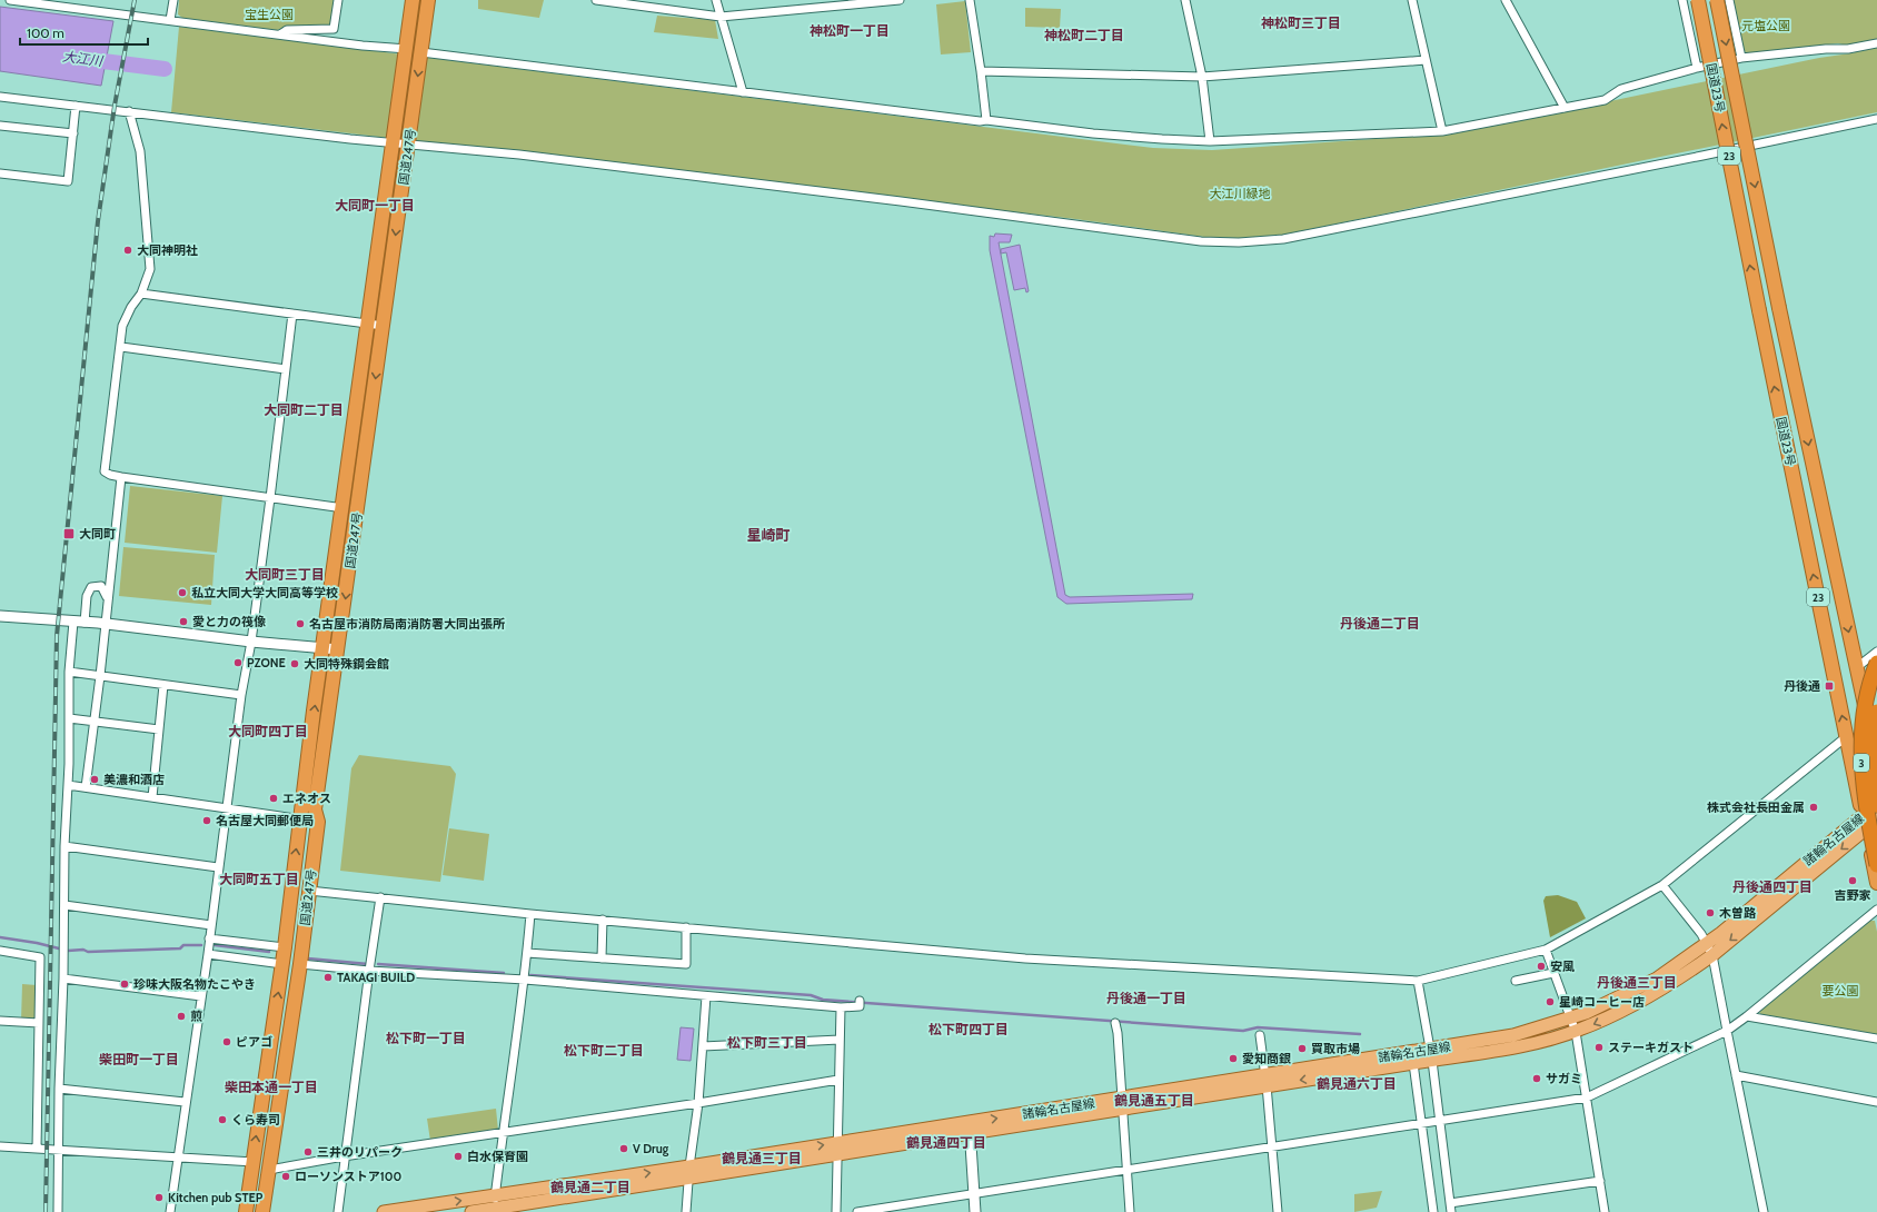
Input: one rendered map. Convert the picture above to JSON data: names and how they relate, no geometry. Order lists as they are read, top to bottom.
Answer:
{
  "streets": {
    "highway": [
      "国道23号",
      "23",
      "国道247号",
      "3"
    ],
    "main road": ["諸輪名古屋線"]
  },
  "crossings": [
    ["国道23号", "3"],
    ["国道23号", "諸輪名古屋線"],
    ["3", "諸輪名古屋線"]
  ],
  "districts": [
    "神松町三丁目",
    "神松町一丁目",
    "神松町二丁目",
    "大同町一丁目",
    "大同町二丁目",
    "星崎町",
    "大同町三丁目",
    "丹後通二丁目",
    "大同町四丁目",
    "大同町五丁目",
    "丹後通四丁目",
    "丹後通三丁目",
    "丹後通一丁目",
    "松下町四丁目",
    "松下町一丁目",
    "松下町三丁目",
    "松下町二丁目",
    "柴田町一丁目",
    "鶴見通六丁目",
    "柴田本通一丁目",
    "鶴見通五丁目",
    "鶴見通四丁目",
    "鶴見通三丁目",
    "鶴見通二丁目"
  ],
  "water": ["大江川"],
  "parks": [
    "宝生公園",
    "元塩公園",
    "大江川緑地",
    "要公園"
  ],
  "places": {
    "other": [
      "大同神明社",
      "私立大同大学大同高等学校",
      "愛と力の筏像",
      "名古屋市消防局南消防署大同出張所",
      "PZONE",
      "大同特殊鋼会館",
      "美濃和酒店",
      "エネオス",
      "株式会社長田金属",
      "名古屋大同郵便局",
      "吉野家",
      "木曽路",
      "安風",
      "TAKAGI BUILD",
      "珍味大阪名物たこやき",
      "星崎コーヒー店",
      "煎",
      "ピアゴ",
      "ステーキガスト",
      "買取市場",
      "愛知商銀",
      "サガミ",
      "くら寿司",
      "V Drug",
      "三井のリパーク",
      "白水保育園",
      "ローソンストア100",
      "Kitchen pub STEP"
    ],
    "transit": ["大同町", "丹後通"]
  },
  "scale_bar": "100 m"
}
